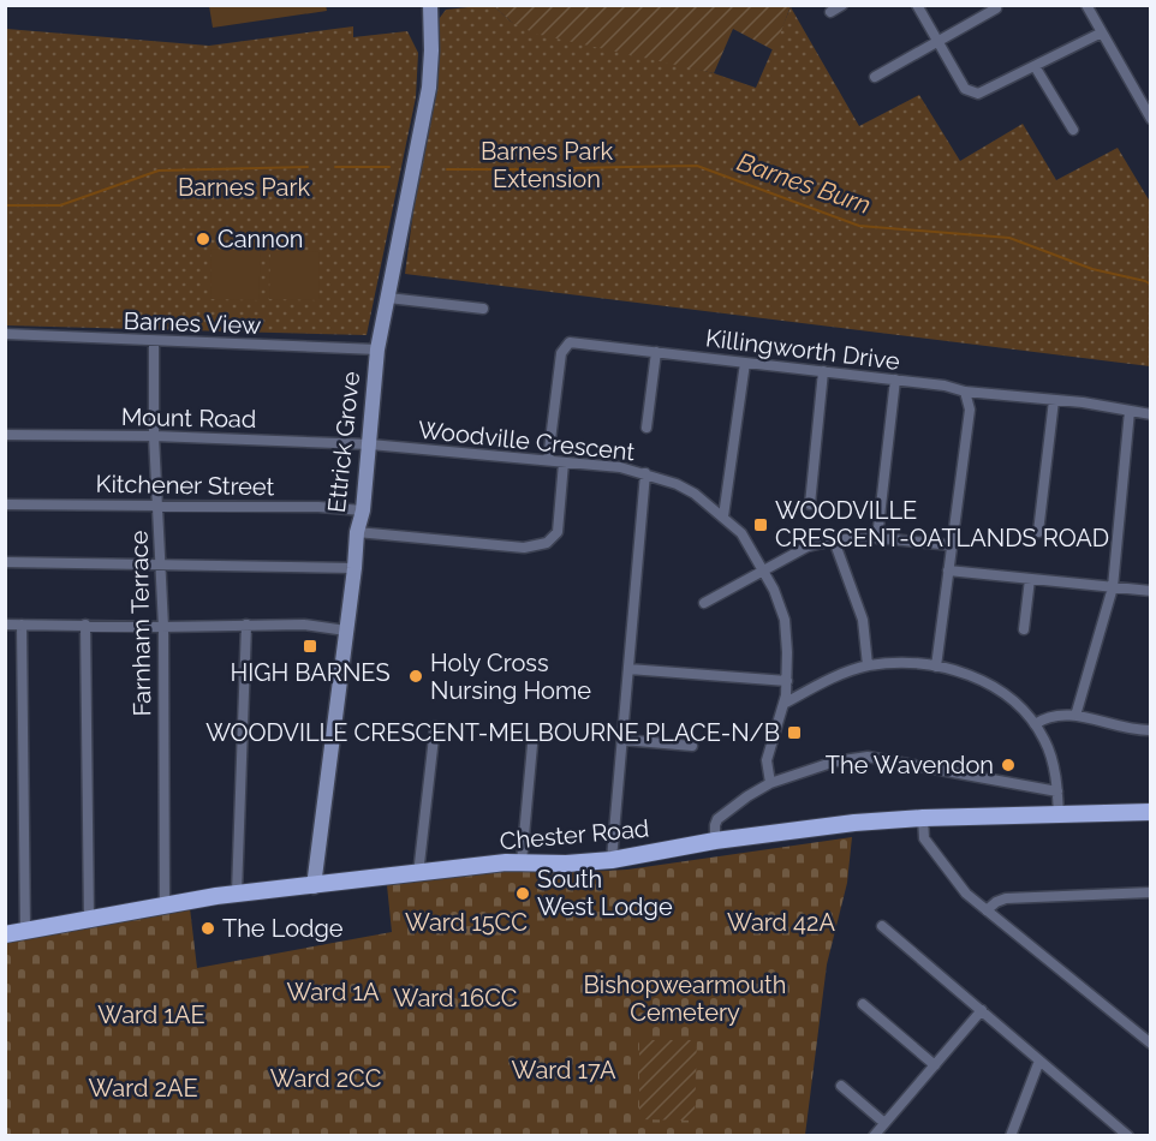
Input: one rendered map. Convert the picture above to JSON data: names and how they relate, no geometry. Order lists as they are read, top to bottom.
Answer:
{
  "streets": {
    "main road": ["Chester Road"],
    "street": [
      "Barnes View",
      "Killingworth Drive",
      "Mount Road",
      "Woodville Crescent",
      "Ettrick Grove",
      "Kitchener Street",
      "Farnham Terrace"
    ]
  },
  "crossings": [
    ["Barnes View", "Ettrick Grove"],
    ["Barnes View", "Farnham Terrace"],
    ["Killingworth Drive", "Woodville Crescent"],
    ["Mount Road", "Woodville Crescent"],
    ["Mount Road", "Ettrick Grove"],
    ["Mount Road", "Farnham Terrace"],
    ["Woodville Crescent", "Ettrick Grove"],
    ["Ettrick Grove", "Kitchener Street"],
    ["Ettrick Grove", "Chester Road"],
    ["Kitchener Street", "Farnham Terrace"],
    ["Farnham Terrace", "Chester Road"]
  ],
  "water": ["Barnes Burn"],
  "parks": [
    "Barnes Park Extension",
    "Barnes Park",
    "Ward 15CC",
    "Ward 42A",
    "Bishopwearmouth Cemetery",
    "Ward 1A",
    "Ward 16CC",
    "Ward 1AE",
    "Ward 17A",
    "Ward 2CC",
    "Ward 2AE"
  ],
  "places": {
    "other": [
      "Cannon",
      "Holy Cross Nursing Home",
      "The Wavendon",
      "South West Lodge",
      "The Lodge"
    ],
    "transit": ["WOODVILLE CRESCENT-OATLANDS ROAD", "HIGH BARNES", "WOODVILLE CRESCENT-MELBOURNE PLACE-N/B"]
  }
}
